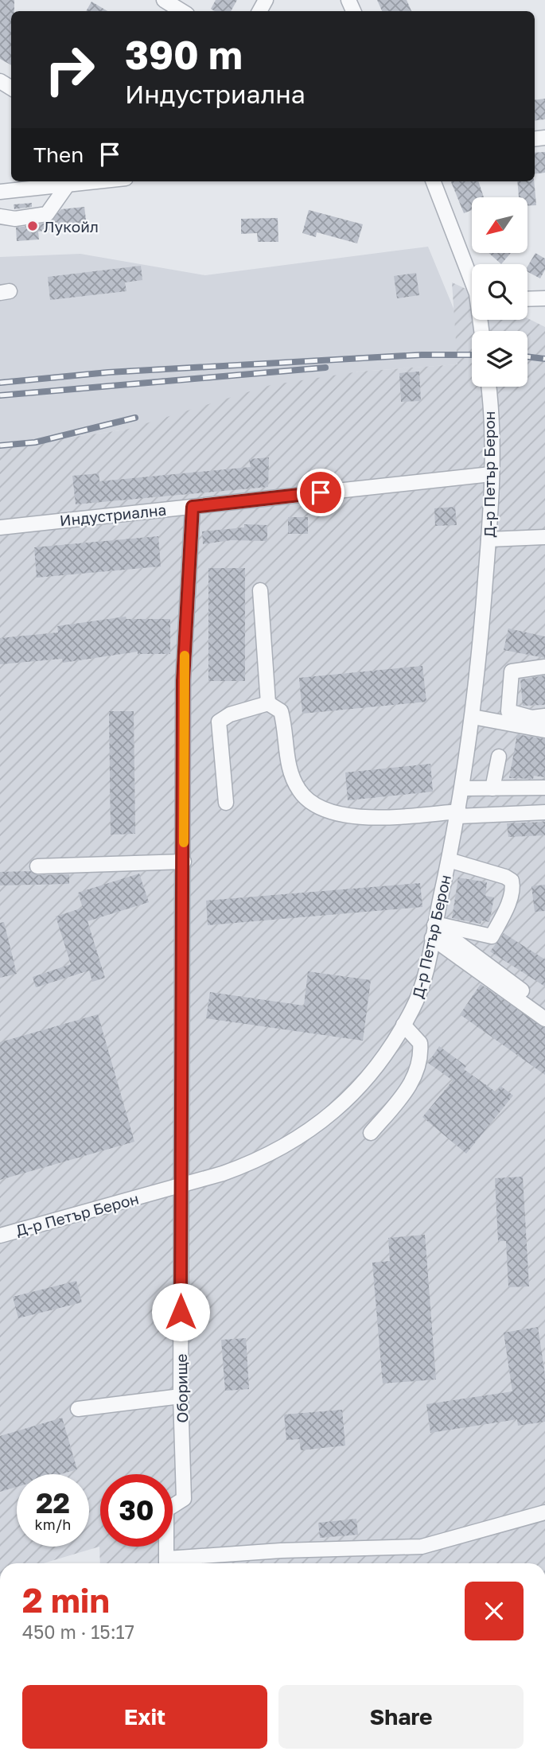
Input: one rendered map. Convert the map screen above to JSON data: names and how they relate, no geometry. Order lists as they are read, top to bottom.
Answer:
{
  "streets": {
    "street": ["Д-р Петър Берон", "Индустриална", "Оборище"]
  },
  "crossings": [
    ["Д-р Петър Берон", "Индустриална"],
    ["Д-р Петър Берон", "Оборище"],
    ["Индустриална", "Оборище"]
  ],
  "places": ["Лукойл"],
  "north": "bottom left",
  "page": {
    "turn": ["390 m", "Индустриална"],
    "then": "Then",
    "speed": "22 km/h",
    "limit": "30",
    "heading": ["2 min", "450 m · 15:17"],
    "buttons": ["Exit", "Share"]
  }
}
